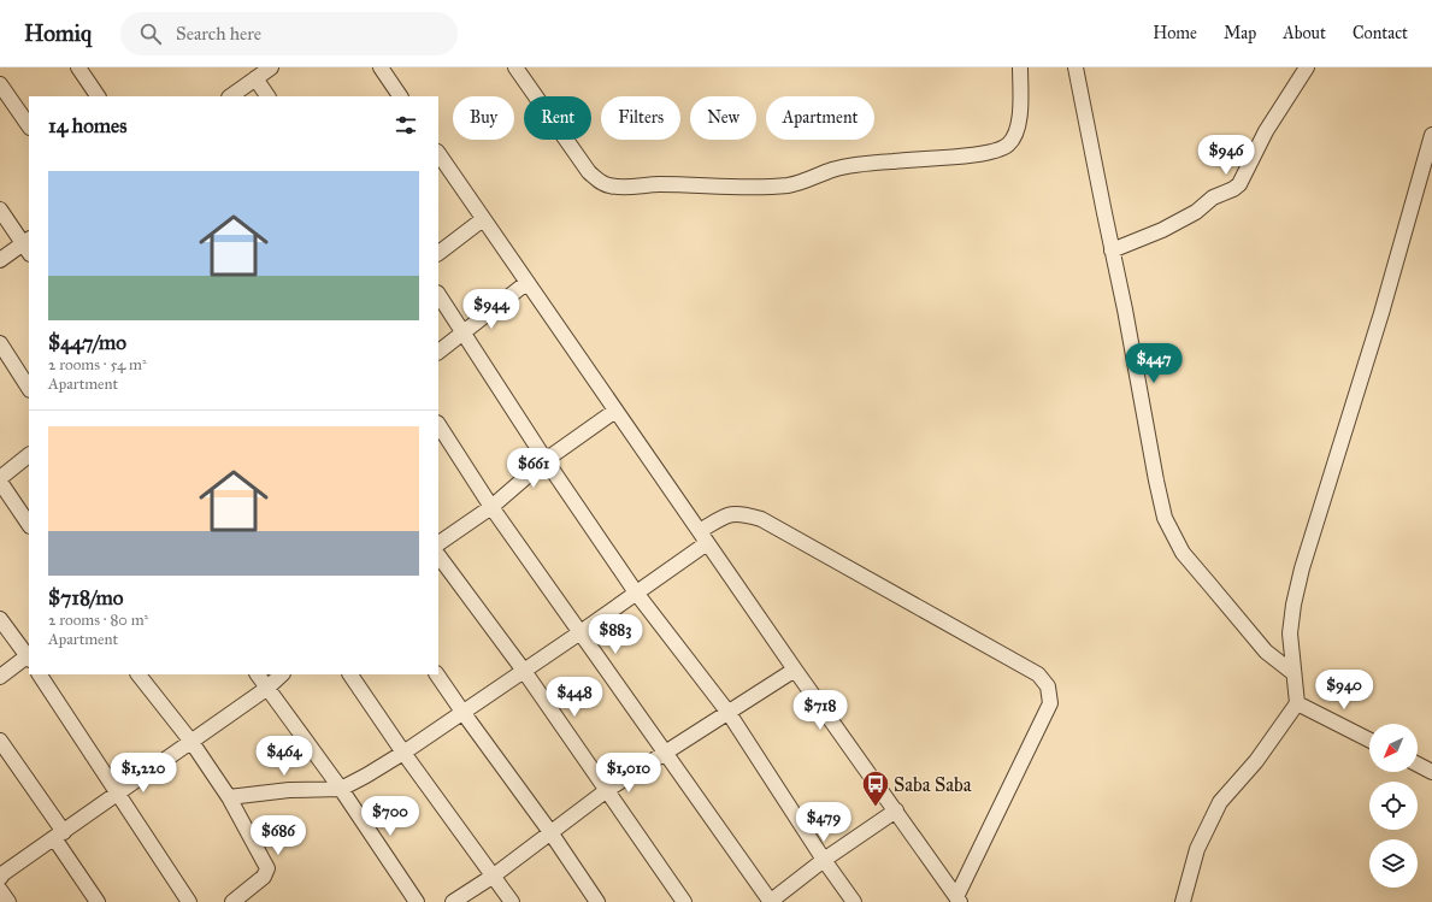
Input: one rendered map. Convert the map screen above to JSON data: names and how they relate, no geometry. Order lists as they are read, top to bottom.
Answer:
{
  "places": {
    "bus stop": ["Saba Saba"]
  },
  "north": "bottom left",
  "page": {
    "header": "Homiq",
    "search": "Search here",
    "nav": [
      "Home",
      "Map",
      "About",
      "Contact"
    ],
    "chip": [
      "Buy",
      "Rent",
      "Filters",
      "New",
      "Apartment"
    ],
    "heading": "14 homes",
    "price": [
      "$946",
      "$944",
      "$447",
      "$661",
      "$883",
      "$940",
      "$448",
      "$718",
      "$464",
      "$1,220",
      "$1,010",
      "$700",
      "$479",
      "$686"
    ],
    "list": [
      {
        "name": "$447/mo",
        "note": "2 rooms · 54 m² · Apartment"
      },
      {
        "name": "$718/mo",
        "note": "2 rooms · 80 m² · Apartment"
      }
    ]
  }
}
